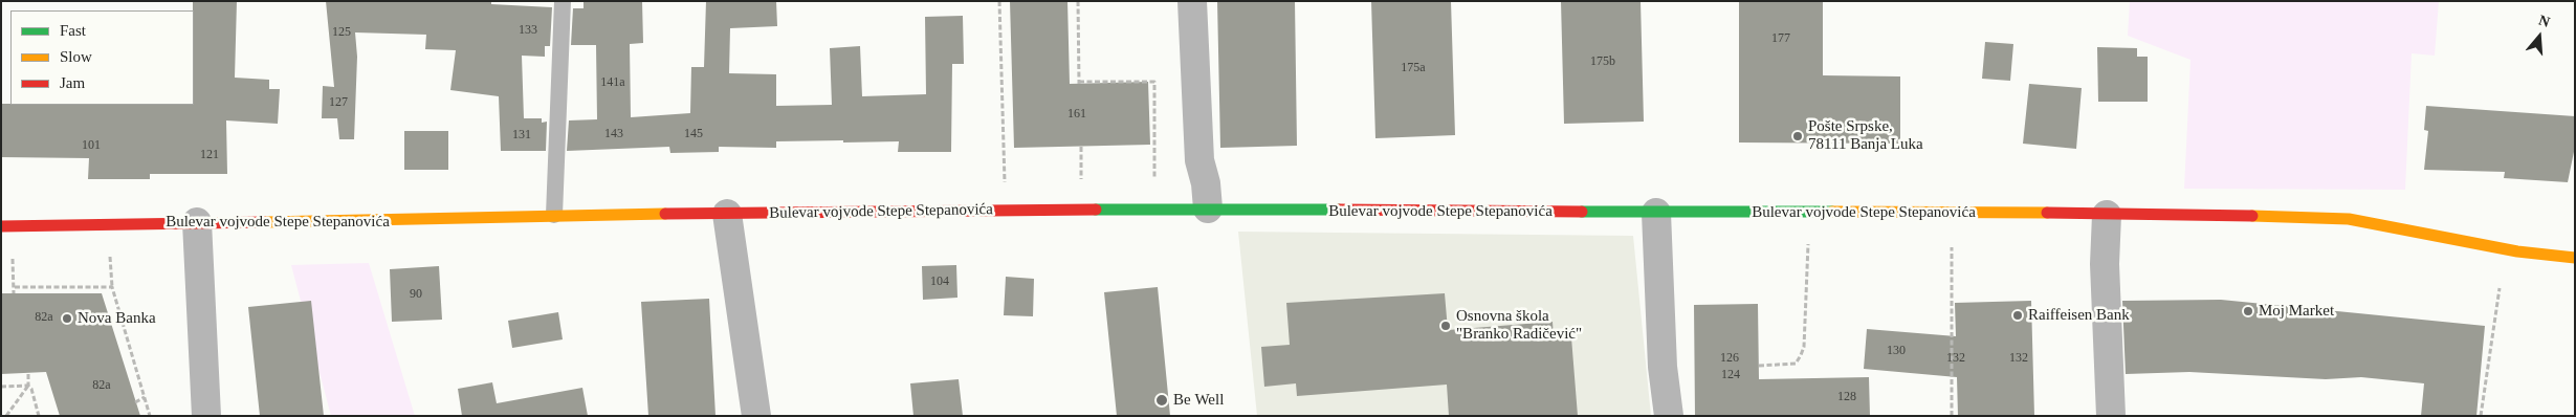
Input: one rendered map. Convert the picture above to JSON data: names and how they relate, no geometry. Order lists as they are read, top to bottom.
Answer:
{
  "streets": {
    "street": ["Bulevar vojvode Stepe Stepanovića"]
  },
  "places": [
    "Pošte Srpske, 78111 Banja Luka",
    "Moj Market",
    "Raiffeisen Bank",
    "Nova Banka",
    "Osnovna škola \"Branko Radičević\"",
    "Be Well"
  ],
  "house_numbers": [
    "133",
    "125",
    "177",
    "175b",
    "175a",
    "141a",
    "127",
    "161",
    "143",
    "145",
    "131",
    "101",
    "121",
    "104",
    "90",
    "82a",
    "130",
    "126",
    "132",
    "132",
    "124",
    "82a",
    "128"
  ],
  "legend": ["Fast", "Slow", "Jam"],
  "north": "top"
}
